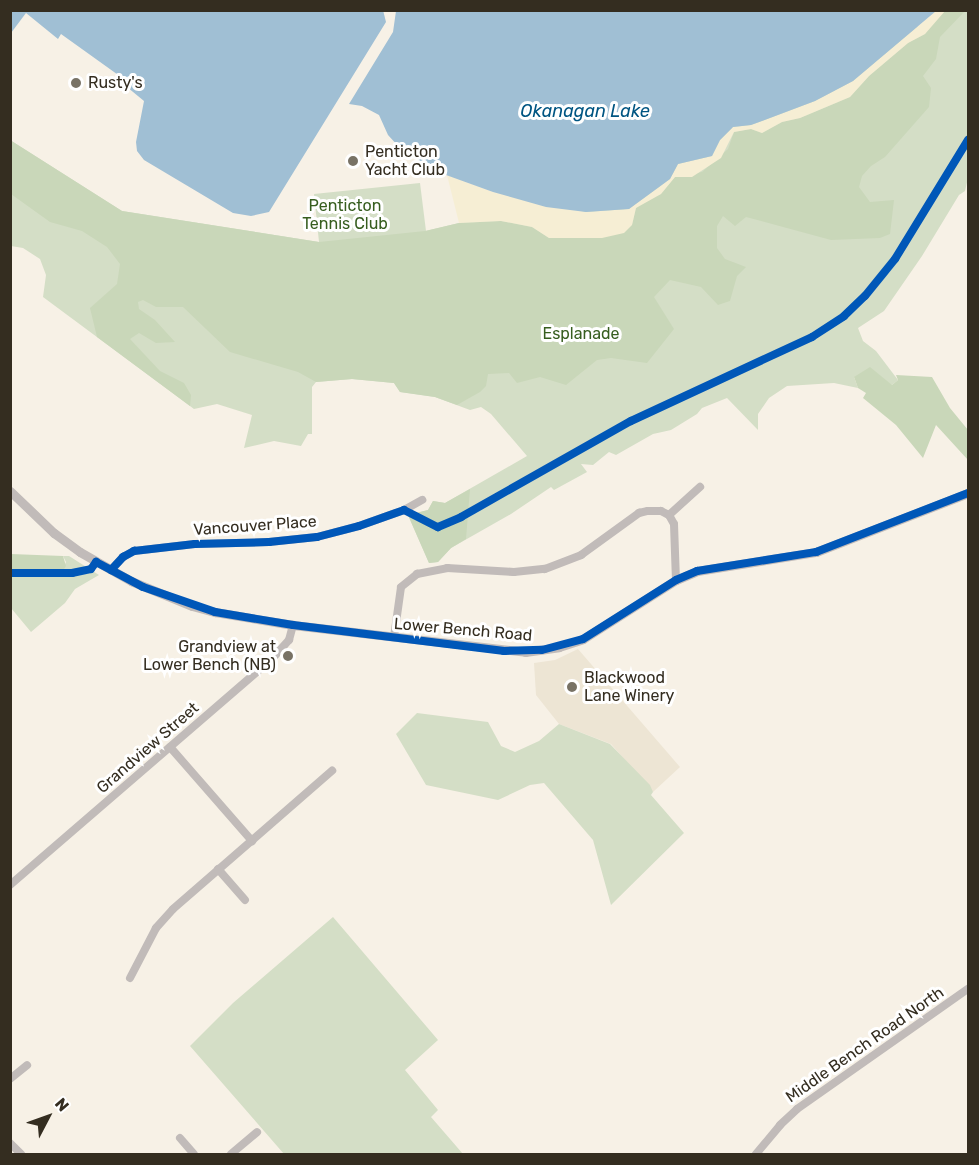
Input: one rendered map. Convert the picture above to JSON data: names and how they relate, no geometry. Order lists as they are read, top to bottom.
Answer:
{
  "streets": {
    "street": [
      "Vancouver Place",
      "Lower Bench Road",
      "Grandview Street",
      "Middle Bench Road North"
    ]
  },
  "crossings": [
    ["Vancouver Place", "Lower Bench Road"],
    ["Lower Bench Road", "Grandview Street"]
  ],
  "water": ["Okanagan Lake"],
  "parks": ["Penticton Tennis Club", "Esplanade"],
  "places": [
    "Rusty's",
    "Penticton Yacht Club",
    "Grandview at Lower Bench (NB)",
    "Blackwood Lane Winery"
  ],
  "north": "top right"
}
